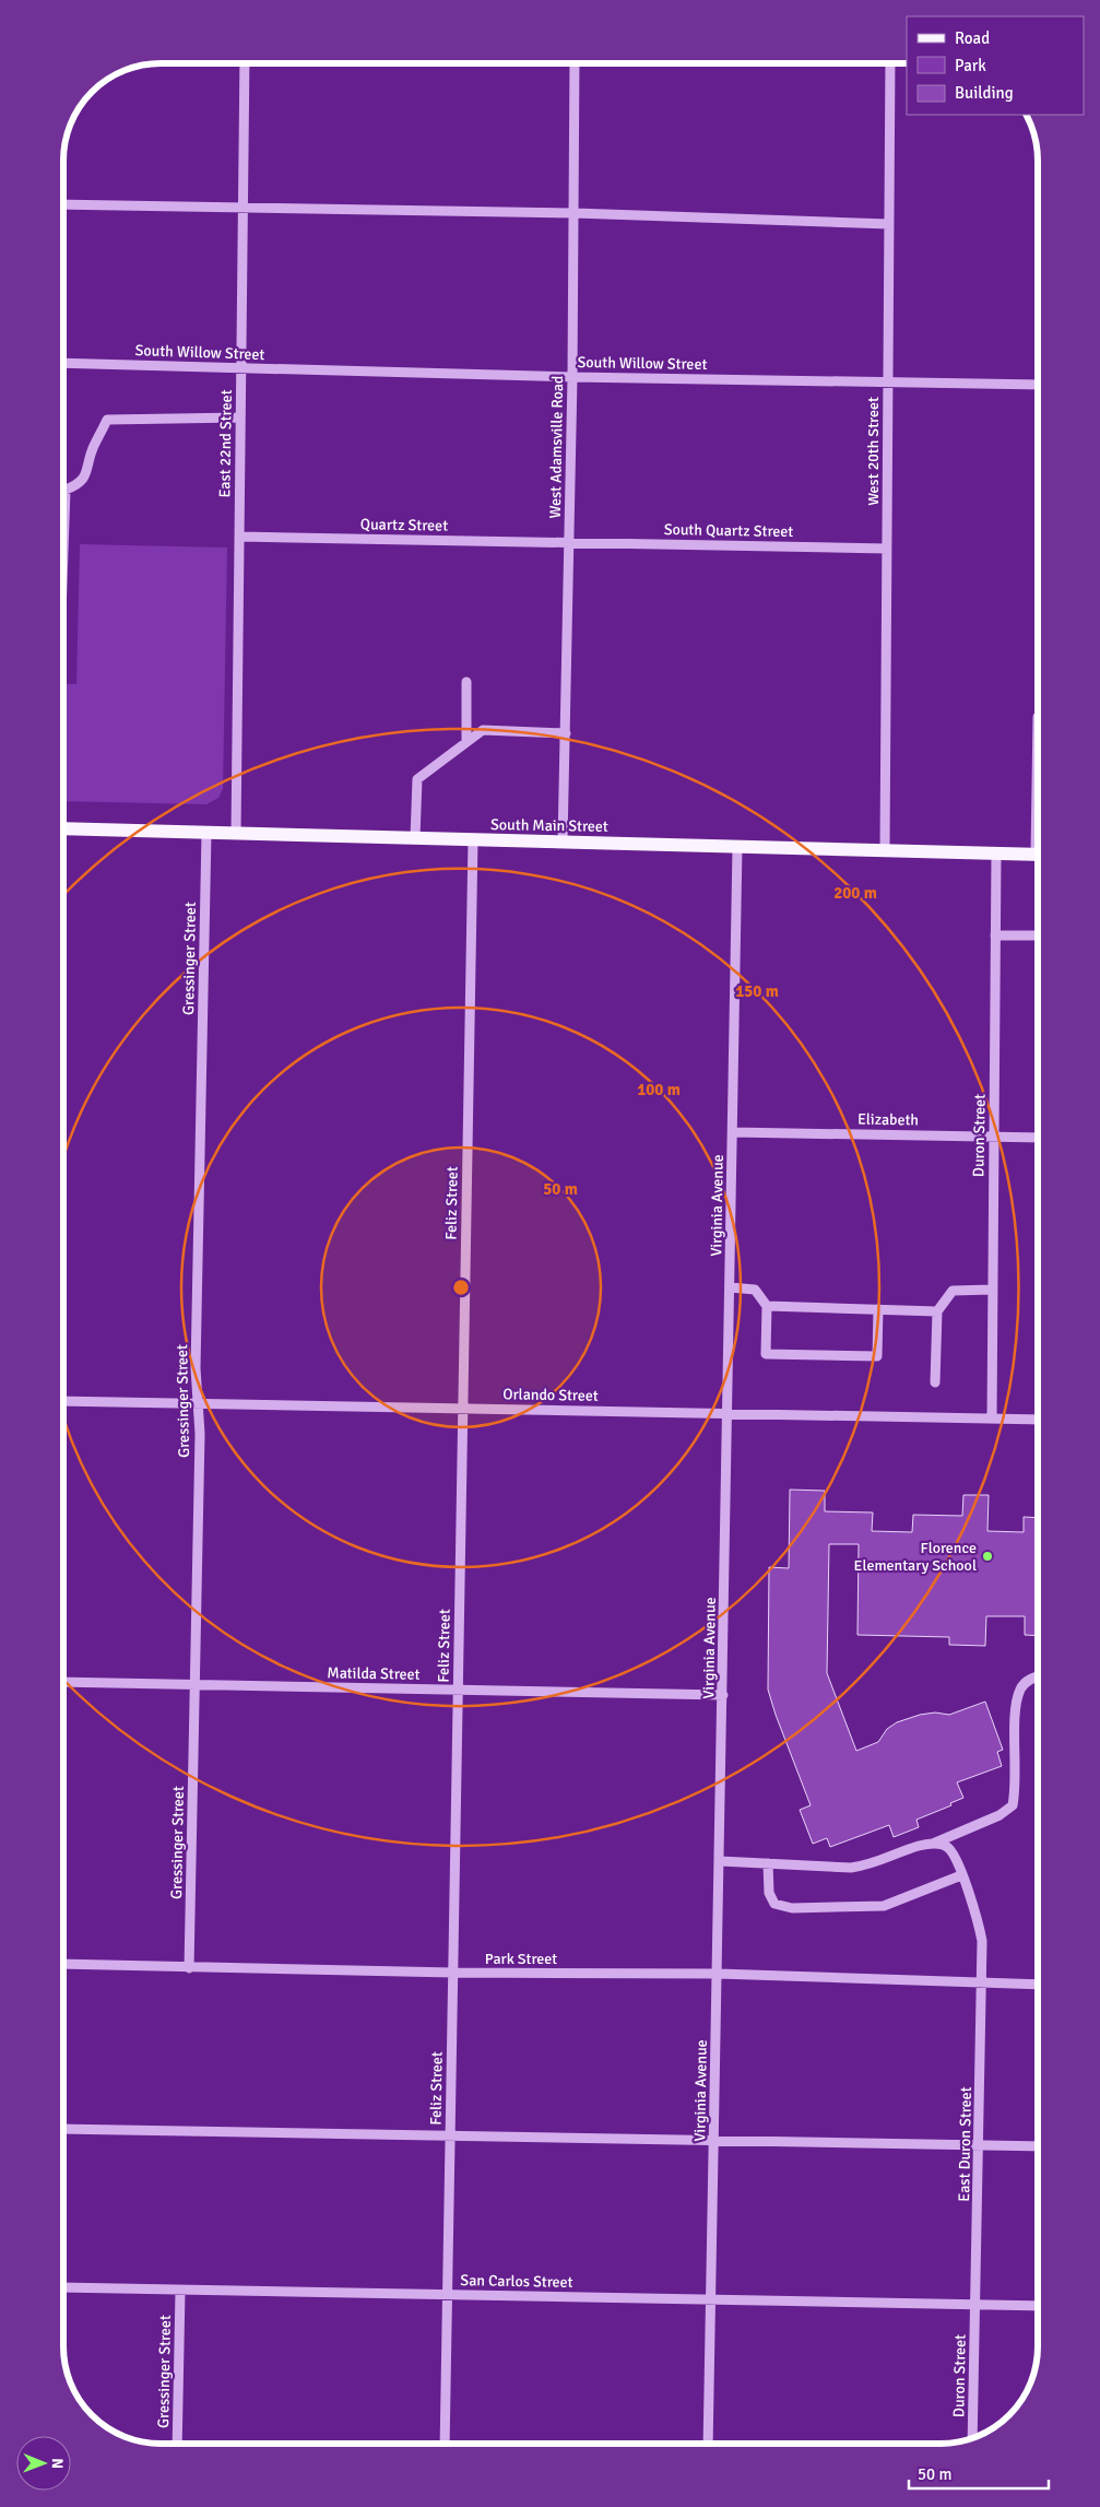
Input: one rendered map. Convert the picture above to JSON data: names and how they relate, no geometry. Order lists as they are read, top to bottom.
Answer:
{
  "streets": {
    "main road": ["South Main Street"],
    "street": [
      "South Willow Street",
      "East 22nd Street",
      "West Adamsville Road",
      "West 20th Street",
      "Quartz Street",
      "South Quartz Street",
      "Gressinger Street",
      "Elizabeth",
      "Duron Street",
      "Feliz Street",
      "Virginia Avenue",
      "Orlando Street",
      "Matilda Street",
      "Park Street",
      "East Duron Street",
      "San Carlos Street"
    ]
  },
  "crossings": [
    ["South Willow Street", "East 22nd Street"],
    ["South Willow Street", "West Adamsville Road"],
    ["South Willow Street", "West 20th Street"],
    ["East 22nd Street", "Quartz Street"],
    ["East 22nd Street", "South Main Street"],
    ["West Adamsville Road", "Quartz Street"],
    ["West Adamsville Road", "South Quartz Street"],
    ["West Adamsville Road", "South Main Street"],
    ["West 20th Street", "South Quartz Street"],
    ["West 20th Street", "South Main Street"],
    ["Quartz Street", "South Quartz Street"],
    ["South Main Street", "Gressinger Street"],
    ["South Main Street", "Duron Street"],
    ["South Main Street", "Feliz Street"],
    ["South Main Street", "Virginia Avenue"],
    ["Gressinger Street", "Orlando Street"],
    ["Gressinger Street", "Matilda Street"],
    ["Gressinger Street", "Park Street"],
    ["Gressinger Street", "San Carlos Street"],
    ["Elizabeth", "Duron Street"],
    ["Elizabeth", "Virginia Avenue"],
    ["Duron Street", "Orlando Street"],
    ["Duron Street", "East Duron Street"],
    ["Duron Street", "San Carlos Street"],
    ["Feliz Street", "Orlando Street"],
    ["Feliz Street", "Matilda Street"],
    ["Feliz Street", "Park Street"],
    ["Feliz Street", "San Carlos Street"],
    ["Virginia Avenue", "Orlando Street"],
    ["Virginia Avenue", "Matilda Street"],
    ["Virginia Avenue", "Park Street"],
    ["Virginia Avenue", "San Carlos Street"],
    ["Park Street", "East Duron Street"],
    ["East Duron Street", "San Carlos Street"]
  ],
  "places": ["Florence Elementary School"],
  "legend": ["Road", "Park", "Building"],
  "scale_bar": "50 m",
  "north": "right",
  "rings": [
    "200 m",
    "150 m",
    "100 m",
    "50 m"
  ]
}
